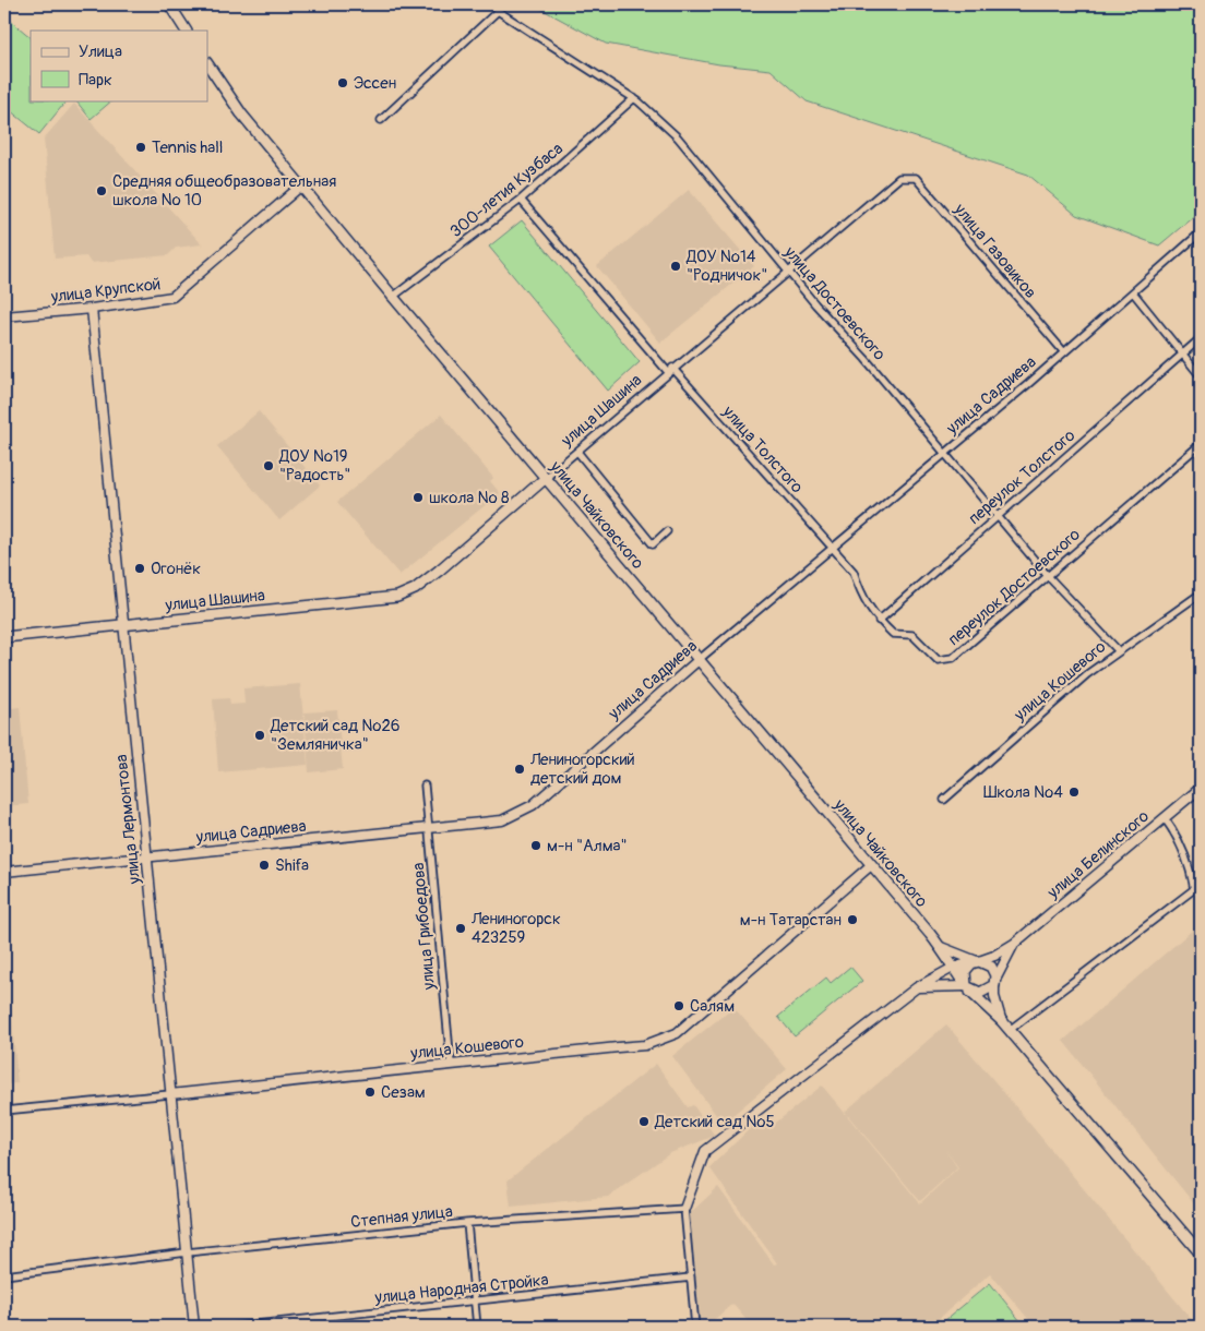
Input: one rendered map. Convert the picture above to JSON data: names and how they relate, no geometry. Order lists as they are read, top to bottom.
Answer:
{
  "streets": {
    "main road": ["улица Шашина", "улица Чайковского"],
    "street": [
      "300-летия Кузбаса",
      "улица Газовиков",
      "улица Крупской",
      "улица Достоевского",
      "улица Садриева",
      "улица Толстого",
      "переулок Толстого",
      "переулок Достоевского",
      "улица Кошевого",
      "улица Лермонтова",
      "улица Белинского",
      "улица Грибоедова",
      "Степная улица",
      "улица Народная Стройка"
    ]
  },
  "crossings": [
    ["300-летия Кузбаса", "улица Достоевского"],
    ["300-летия Кузбаса", "улица Толстого"],
    ["300-летия Кузбаса", "улица Чайковского"],
    ["улица Газовиков", "улица Садриева"],
    ["улица Газовиков", "улица Шашина"],
    ["улица Крупской", "улица Чайковского"],
    ["улица Крупской", "улица Лермонтова"],
    ["улица Достоевского", "улица Садриева"],
    ["улица Достоевского", "улица Шашина"],
    ["улица Достоевского", "переулок Толстого"],
    ["улица Достоевского", "переулок Достоевского"],
    ["улица Достоевского", "улица Кошевого"],
    ["улица Садриева", "улица Толстого"],
    ["улица Садриева", "улица Чайковского"],
    ["улица Садриева", "переулок Достоевского"],
    ["улица Садриева", "улица Лермонтова"],
    ["улица Садриева", "улица Грибоедова"],
    ["улица Шашина", "улица Толстого"],
    ["улица Шашина", "улица Чайковского"],
    ["улица Шашина", "улица Лермонтова"],
    ["улица Толстого", "переулок Достоевского"],
    ["переулок Толстого", "переулок Достоевского"],
    ["улица Чайковского", "улица Кошевого"],
    ["улица Кошевого", "улица Лермонтова"],
    ["улица Кошевого", "улица Грибоедова"],
    ["улица Лермонтова", "Степная улица"]
  ],
  "places": [
    "Эссен",
    "Tennis hall",
    "Средняя общеобразовательная школа № 10",
    "ДОУ №14 \"Родничок\"",
    "ДОУ №19 \"Радость\"",
    "школа № 8",
    "Огонёк",
    "Детский сад №26 \"Земляничка\"",
    "Лениногорский детский дом",
    "Школа №4",
    "м-н \"Алма\"",
    "Shifa",
    "м-н Татарстан",
    "Лениногорск 423259",
    "Салям",
    "Сезам",
    "Детский сад №5"
  ],
  "legend": ["Улица", "Парк"]
}
